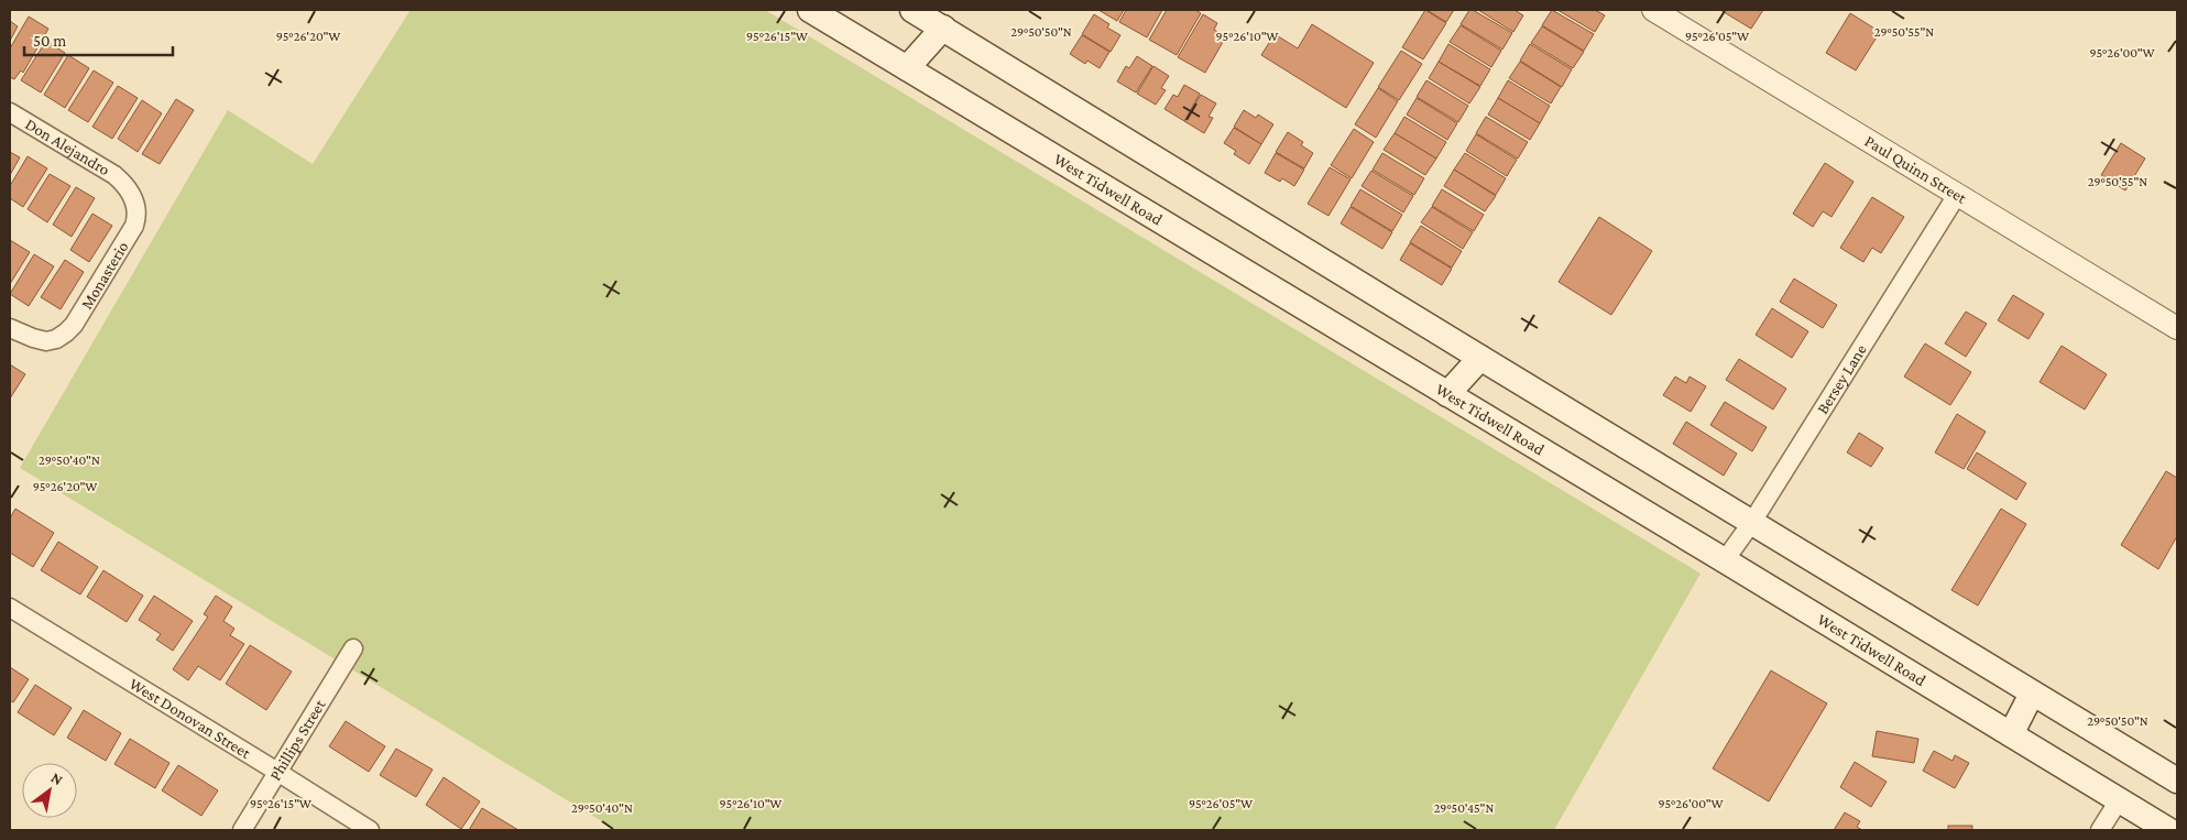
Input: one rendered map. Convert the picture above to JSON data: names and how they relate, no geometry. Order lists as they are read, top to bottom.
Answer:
{
  "streets": {
    "main road": ["West Tidwell Road"],
    "street": [
      "Don Alejandro",
      "Paul Quinn Street",
      "Monasterio",
      "Bersey Lane",
      "West Donovan Street",
      "Phillips Street"
    ]
  },
  "crossings": [
    ["Don Alejandro", "Monasterio"],
    ["Paul Quinn Street", "Bersey Lane"],
    ["West Tidwell Road", "Bersey Lane"],
    ["West Donovan Street", "Phillips Street"]
  ],
  "scale_bar": "50 m",
  "north": "top right",
  "coordinates": [
    "29°50'55\"N",
    "29°50'50\"N",
    "95°26'20\"W",
    "95°26'15\"W",
    "95°26'10\"W",
    "95°26'05\"W",
    "95°26'00\"W",
    "29°50'40\"N",
    "29°50'45\"N"
  ]
}
